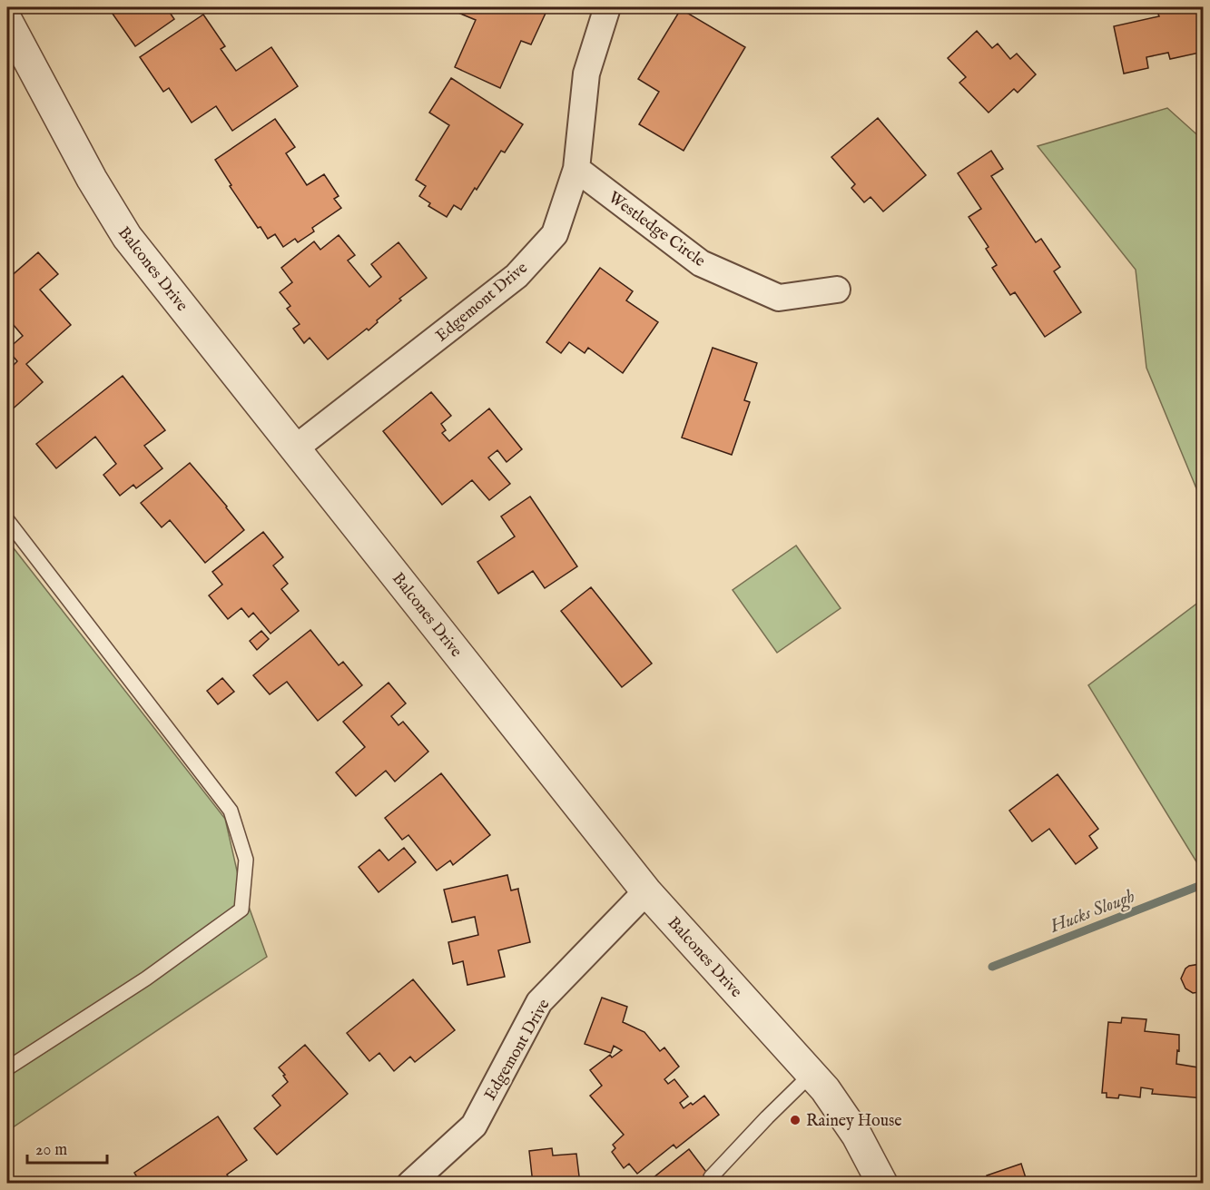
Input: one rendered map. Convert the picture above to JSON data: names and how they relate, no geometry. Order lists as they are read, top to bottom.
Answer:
{
  "streets": {
    "street": ["Westledge Circle", "Balcones Drive", "Edgemont Drive"]
  },
  "crossings": [
    ["Westledge Circle", "Edgemont Drive"],
    ["Balcones Drive", "Edgemont Drive"]
  ],
  "water": ["Hucks Slough"],
  "places": ["Rainey House"],
  "scale_bar": "20 m"
}
